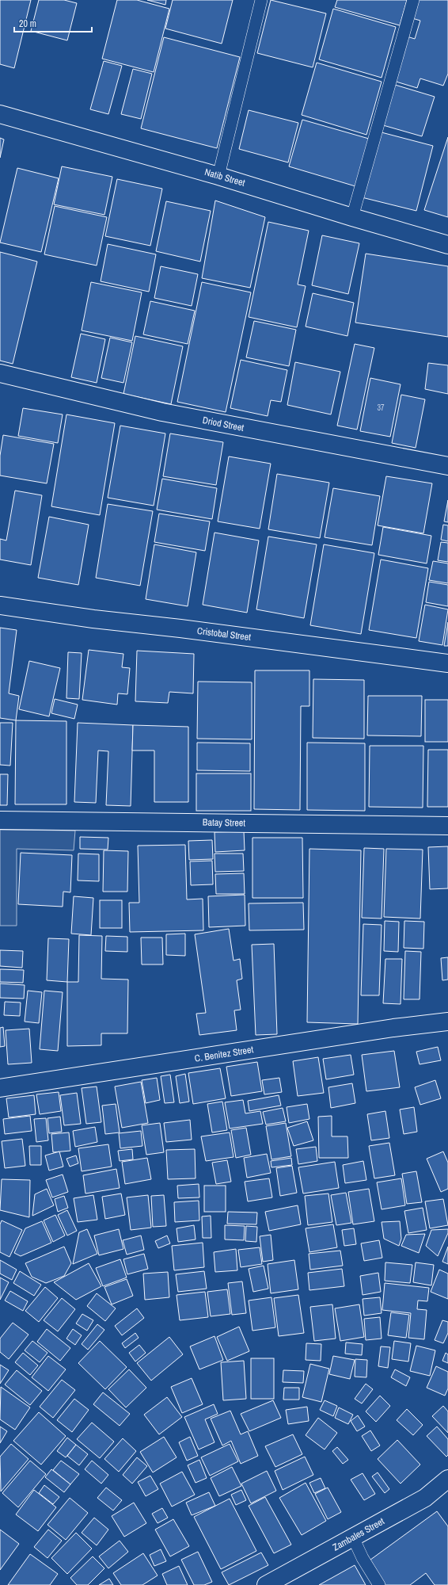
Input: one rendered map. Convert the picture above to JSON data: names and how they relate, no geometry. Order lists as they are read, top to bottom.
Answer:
{
  "streets": {
    "street": [
      "Natib Street",
      "Driod Street",
      "Cristobal Street",
      "Batay Street",
      "C. Benitez Street",
      "Zambales Street"
    ]
  },
  "house_numbers": ["37"],
  "scale_bar": "20 m"
}
